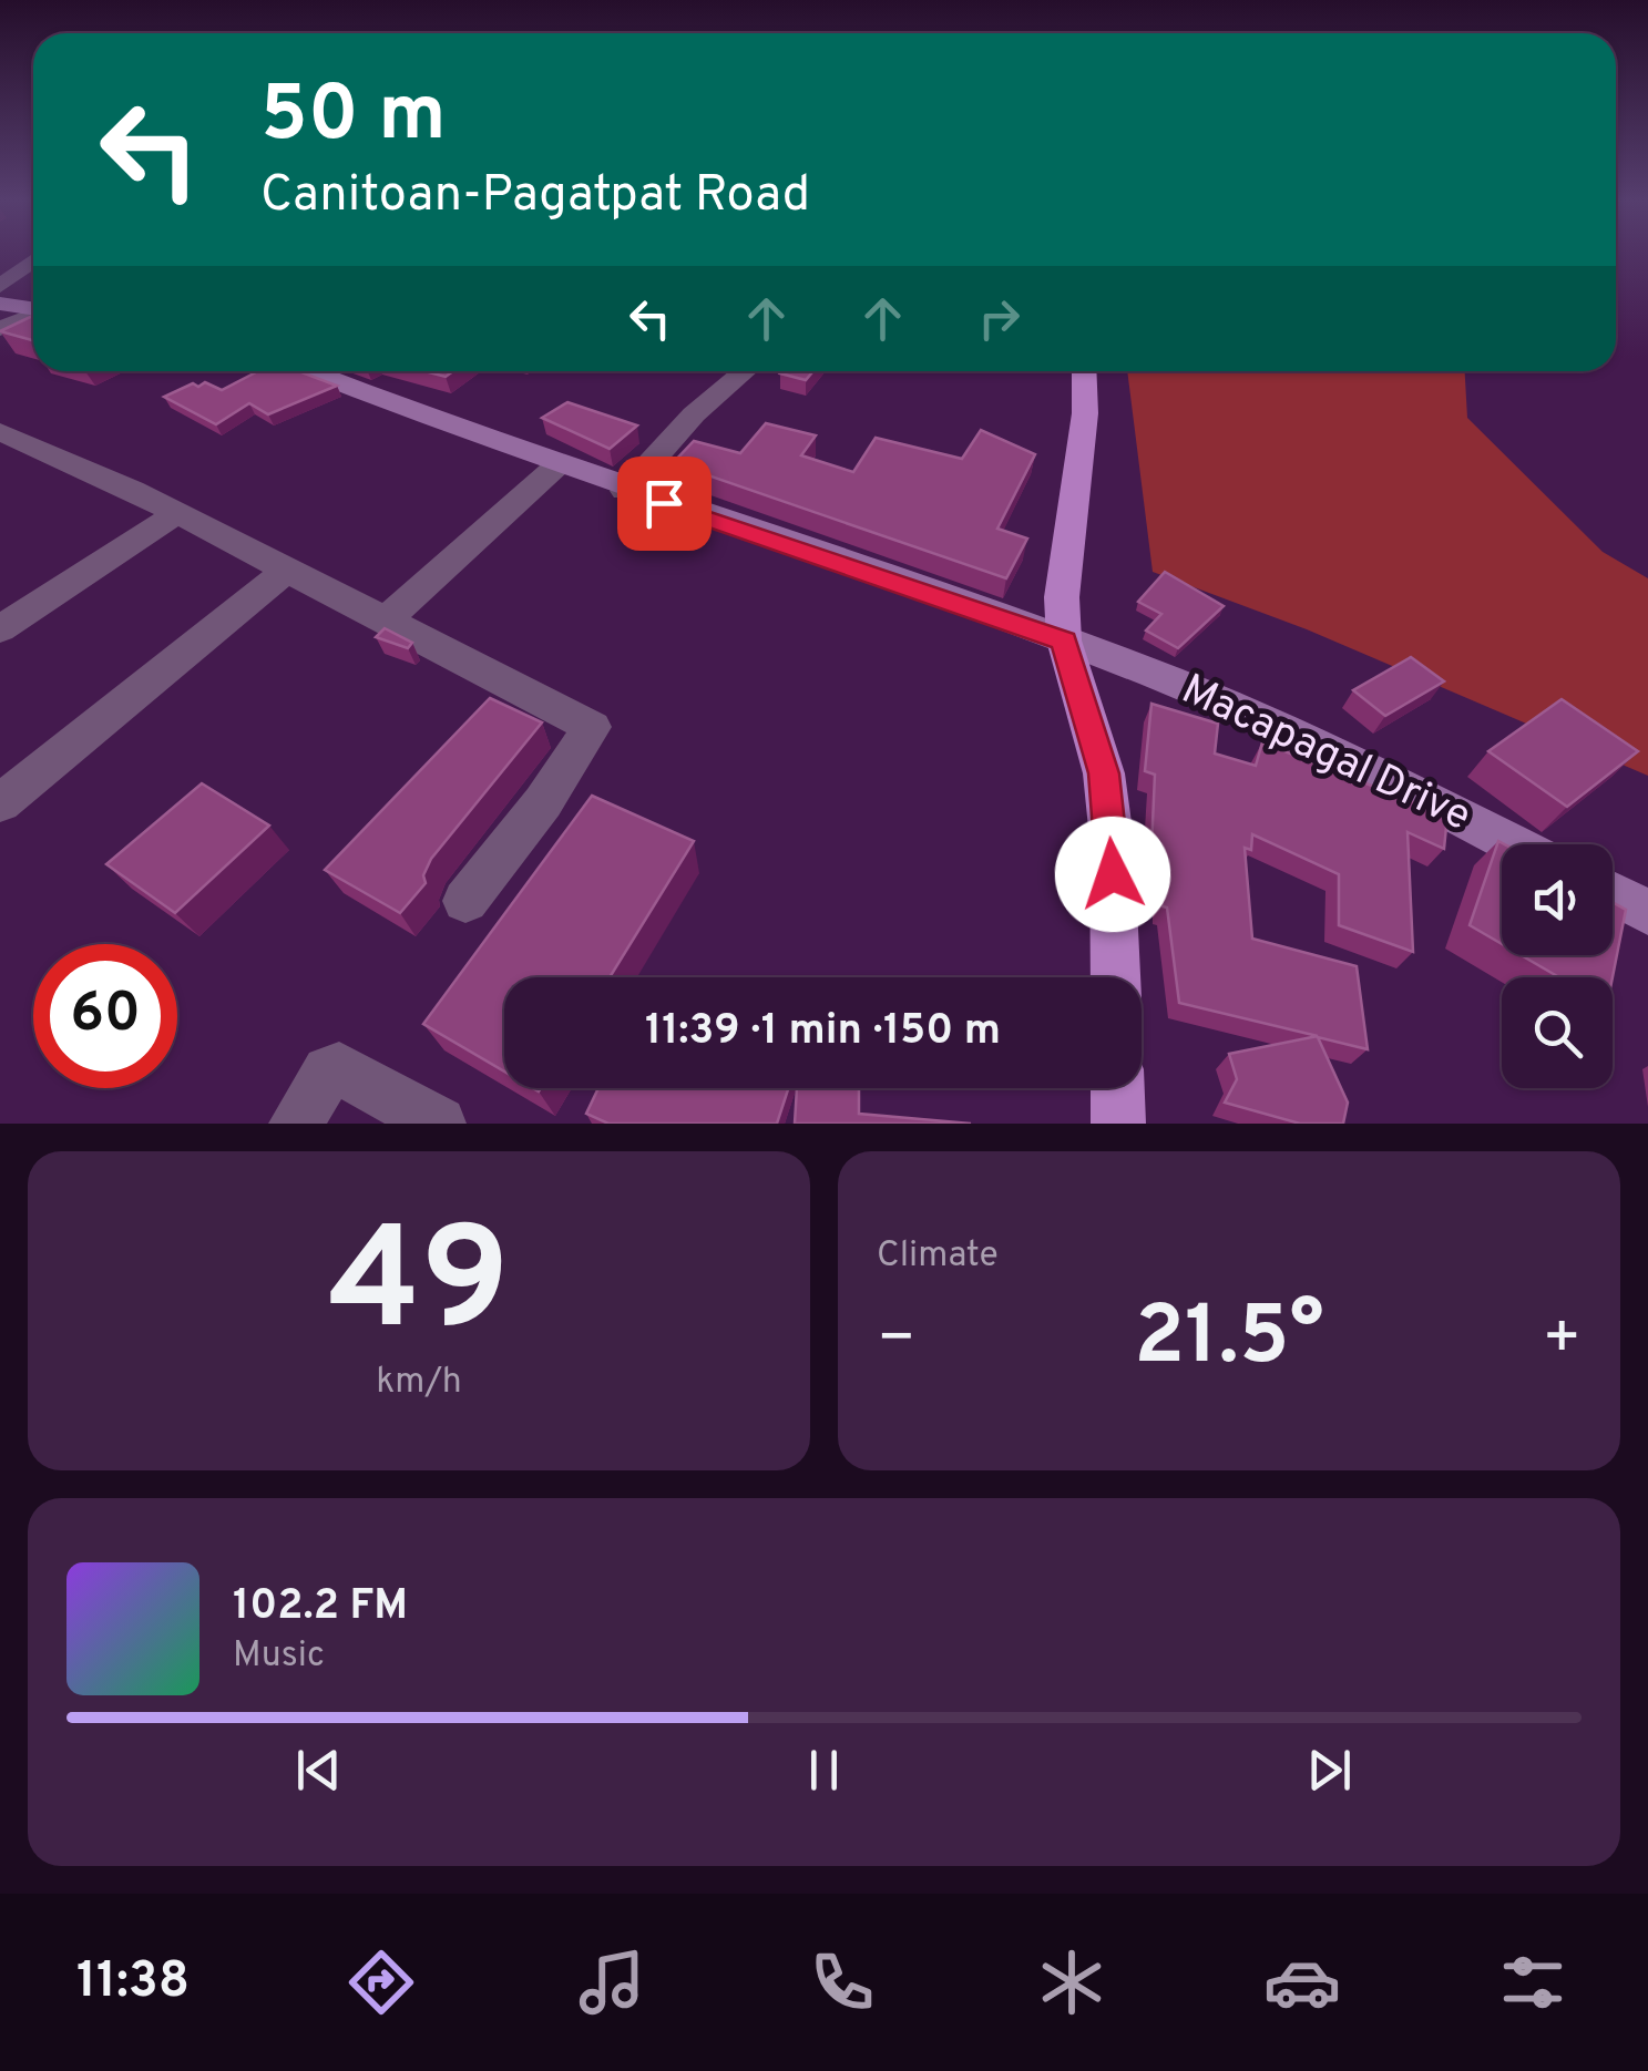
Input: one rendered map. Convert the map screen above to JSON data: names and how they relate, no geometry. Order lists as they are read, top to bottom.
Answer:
{
  "streets": {
    "street": ["Macapagal Drive"]
  },
  "page": {
    "turn": ["50 m", "Canitoan-Pagatpat Road"],
    "limit": "60",
    "trip": "11:39 · 1 min · 150 m",
    "tile": [
      ["49", "km/h"],
      "Climate"
    ],
    "heat": ["−", "21.5°", "+"],
    "song": ["102.2 FM", "Music"],
    "tabs": "11:38"
  }
}
